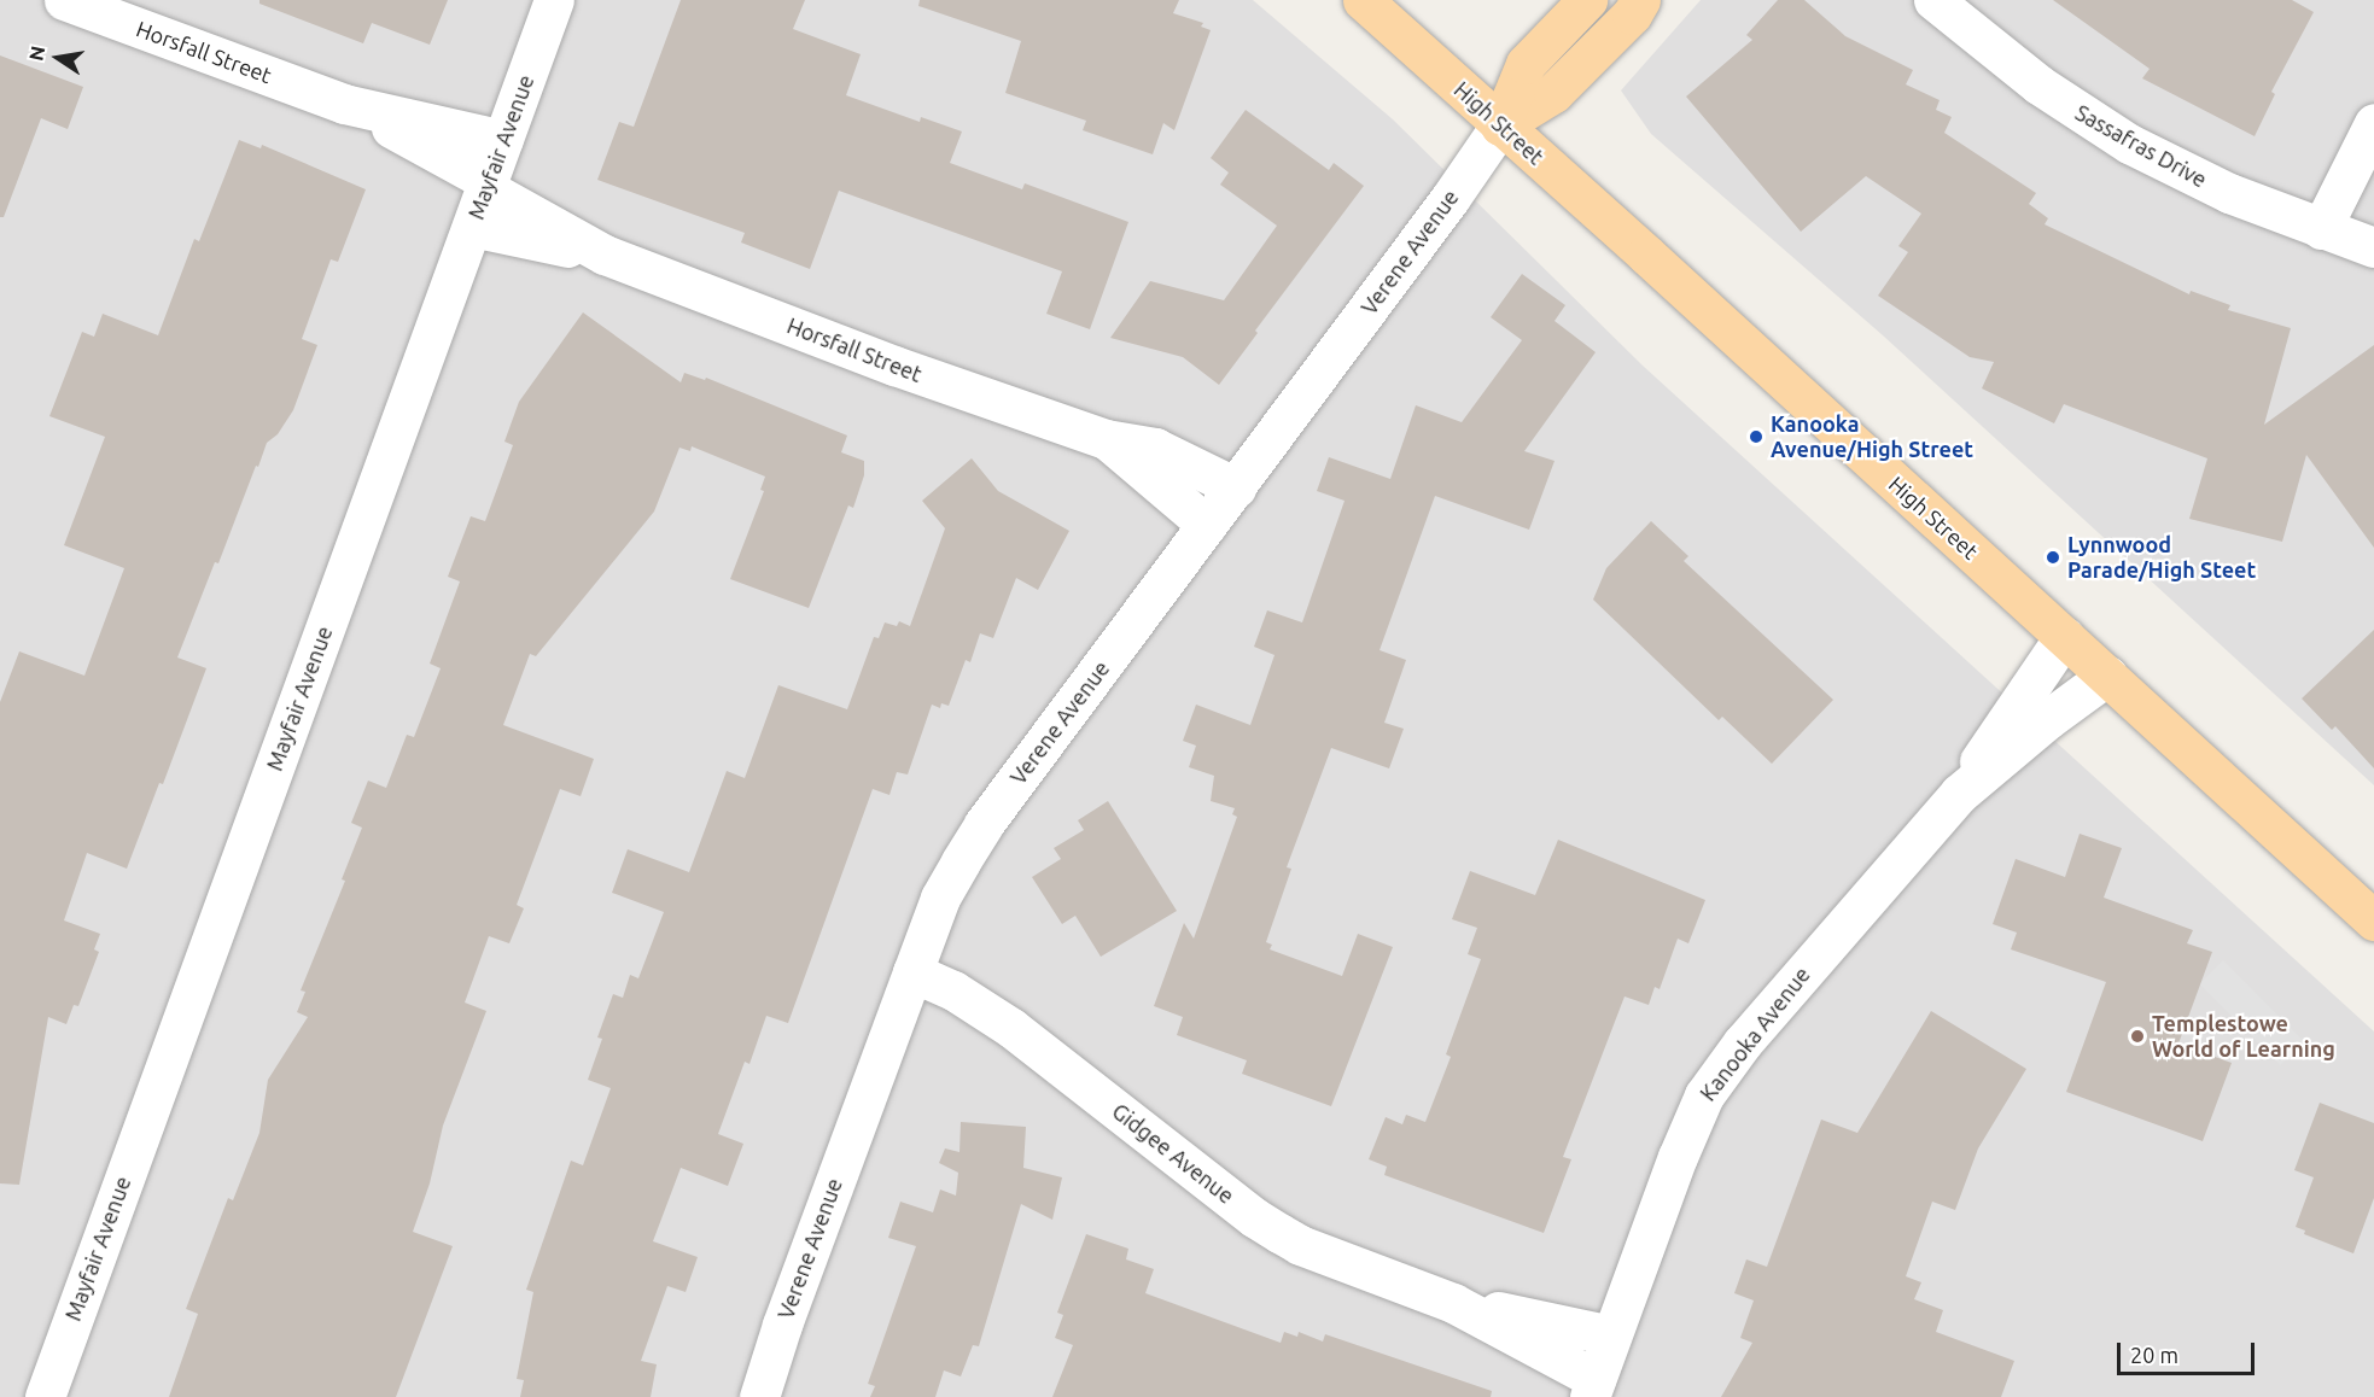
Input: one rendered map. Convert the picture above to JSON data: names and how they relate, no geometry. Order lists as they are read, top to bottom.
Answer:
{
  "streets": {
    "main road": ["High Street"],
    "street": [
      "Horsfall Street",
      "Sassafras Drive",
      "Mayfair Avenue",
      "Verene Avenue",
      "Kanooka Avenue",
      "Gidgee Avenue"
    ]
  },
  "crossings": [
    ["Horsfall Street", "Mayfair Avenue"],
    ["Horsfall Street", "Verene Avenue"],
    ["High Street", "Verene Avenue"],
    ["High Street", "Kanooka Avenue"],
    ["Verene Avenue", "Gidgee Avenue"],
    ["Kanooka Avenue", "Gidgee Avenue"]
  ],
  "places": ["Kanooka Avenue/High Street", "Lynnwood Parade/High Steet", "Templestowe World of Learning"],
  "scale_bar": "20 m",
  "north": "left"
}
